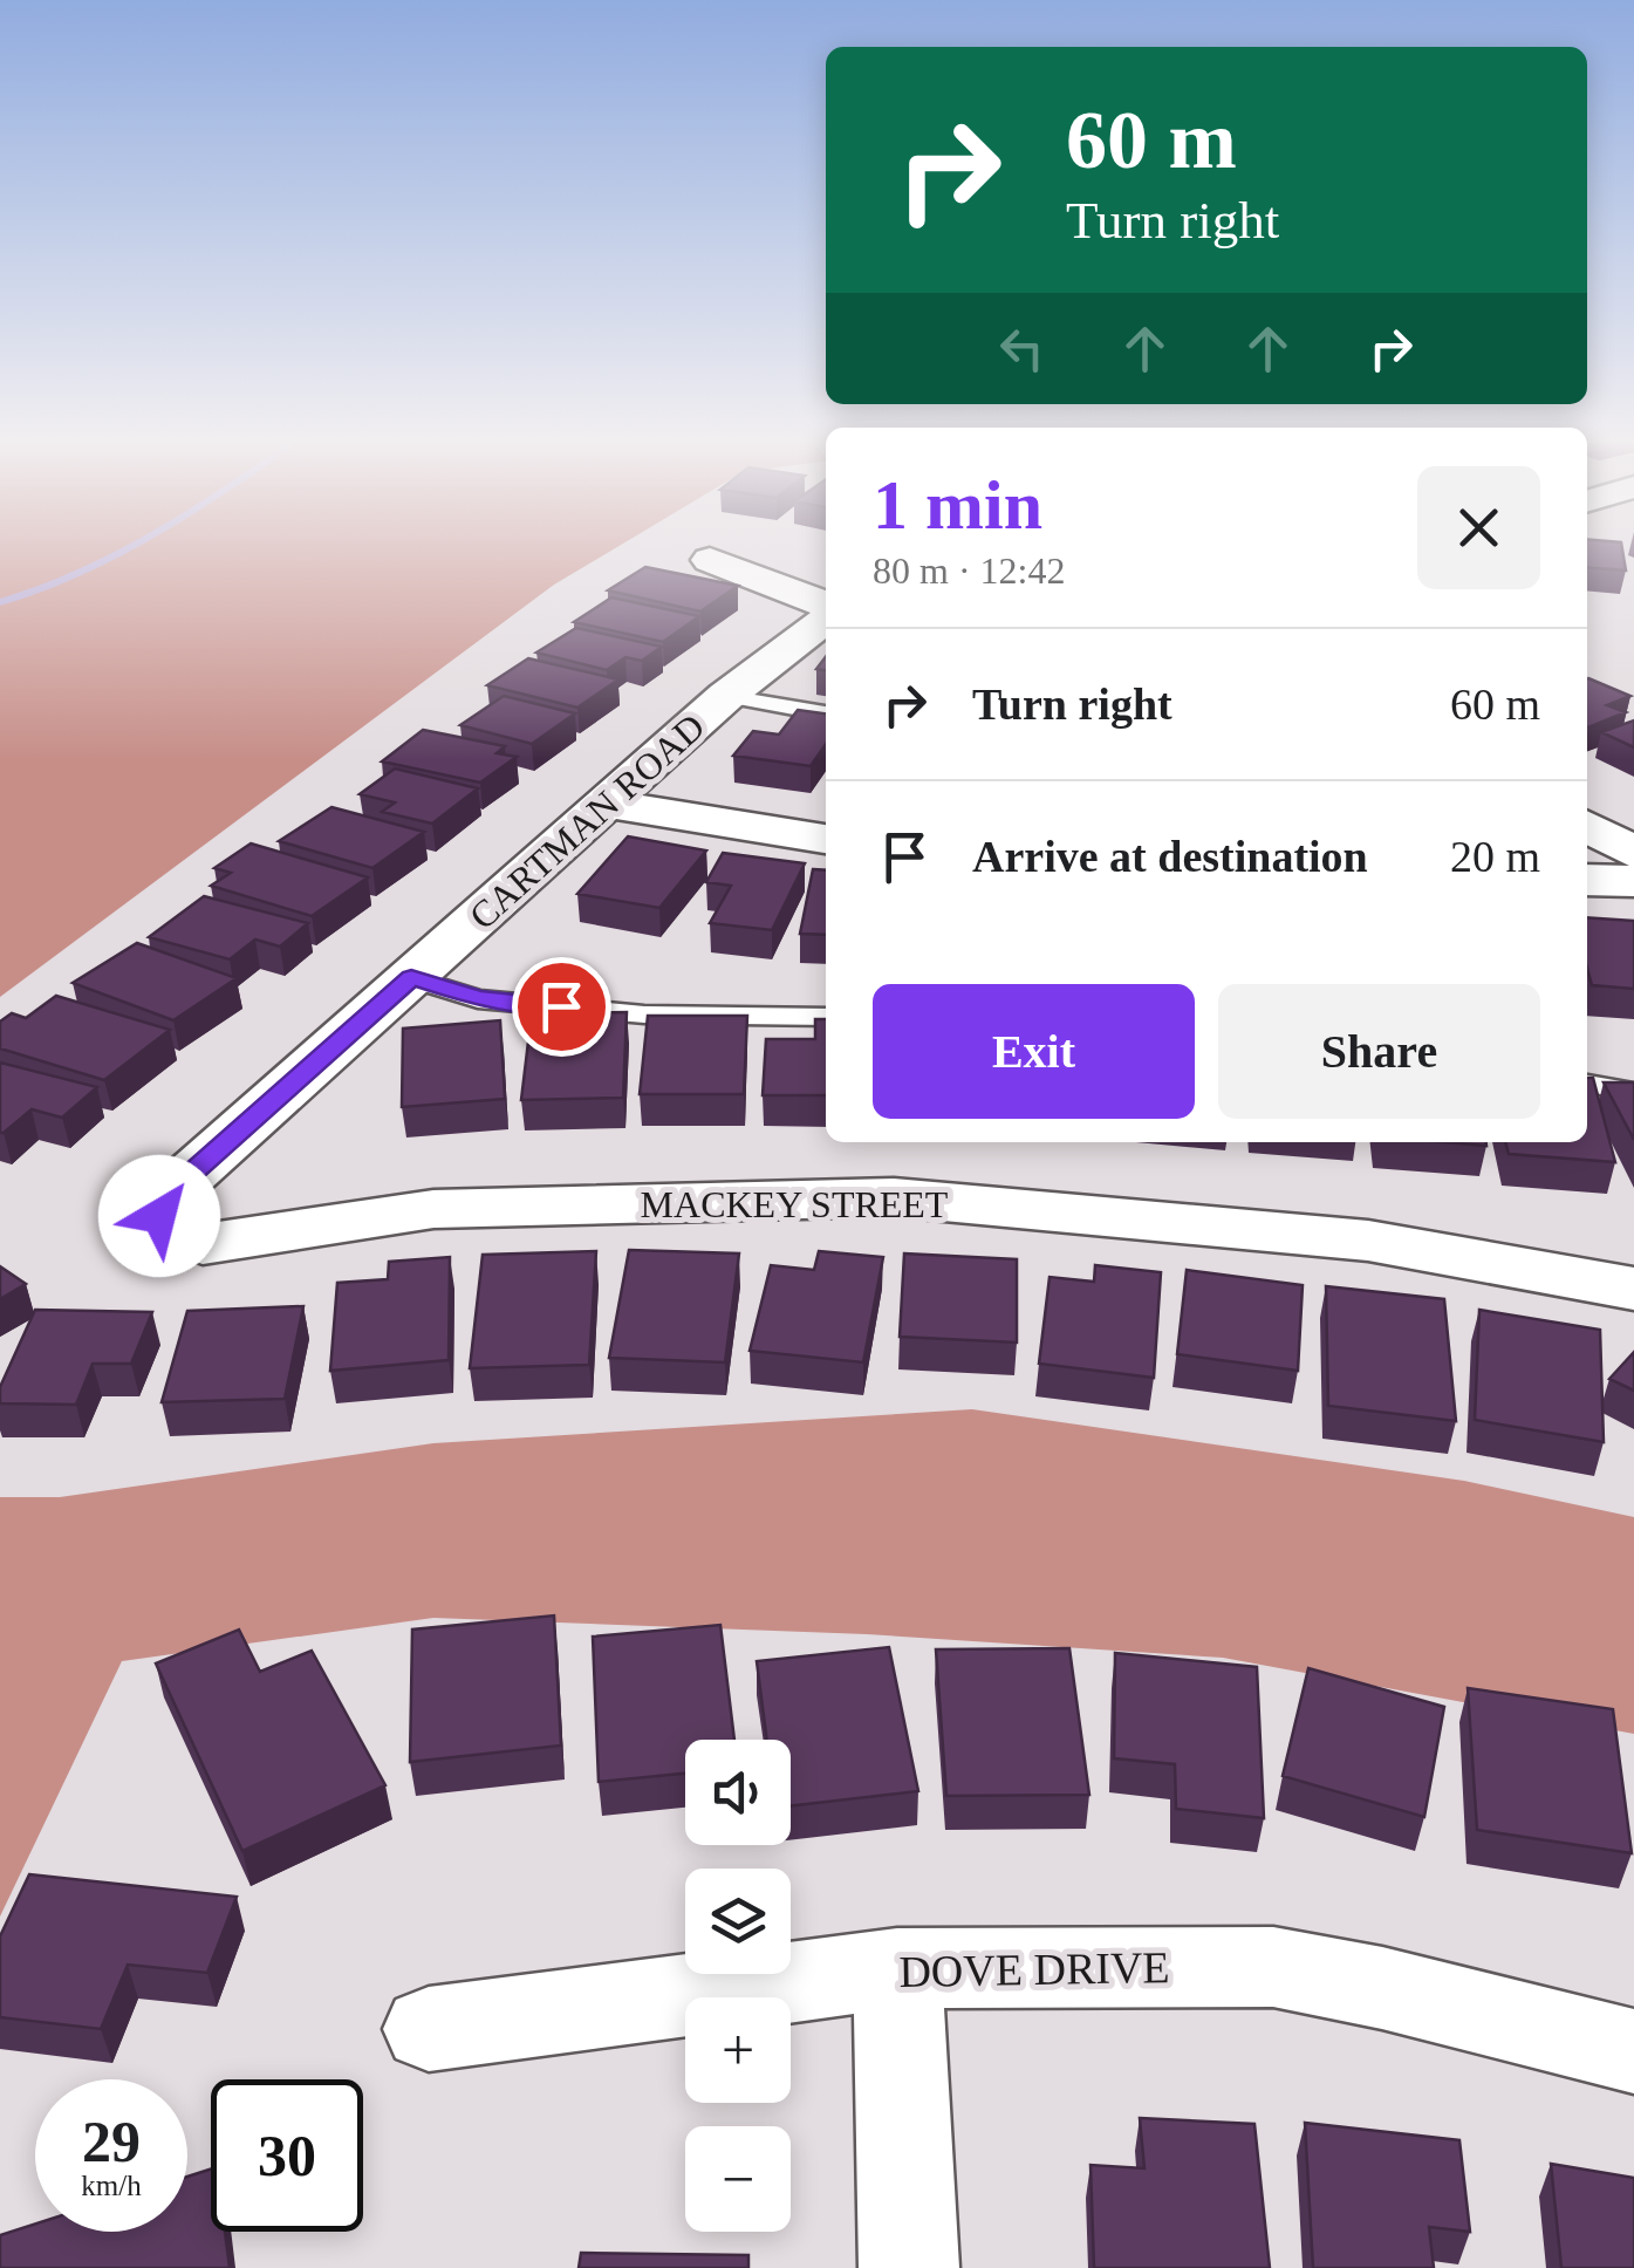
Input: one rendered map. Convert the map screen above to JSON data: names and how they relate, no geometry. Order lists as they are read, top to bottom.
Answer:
{
  "streets": {
    "street": ["CARTMAN ROAD", "MACKEY STREET", "DOVE DRIVE"]
  },
  "crossings": [
    ["CARTMAN ROAD", "MACKEY STREET"]
  ],
  "page": {
    "turn": ["60 m", "Turn right"],
    "heading": ["1 min", "80 m · 12:42"],
    "list": [
      {
        "name": "Turn right",
        "value": "60 m"
      },
      {
        "name": "Arrive at destination",
        "value": "20 m"
      }
    ],
    "buttons": ["Exit", "Share"],
    "map_buttons": ["+", "−"],
    "speed": "29 km/h",
    "limit": "30"
  }
}
